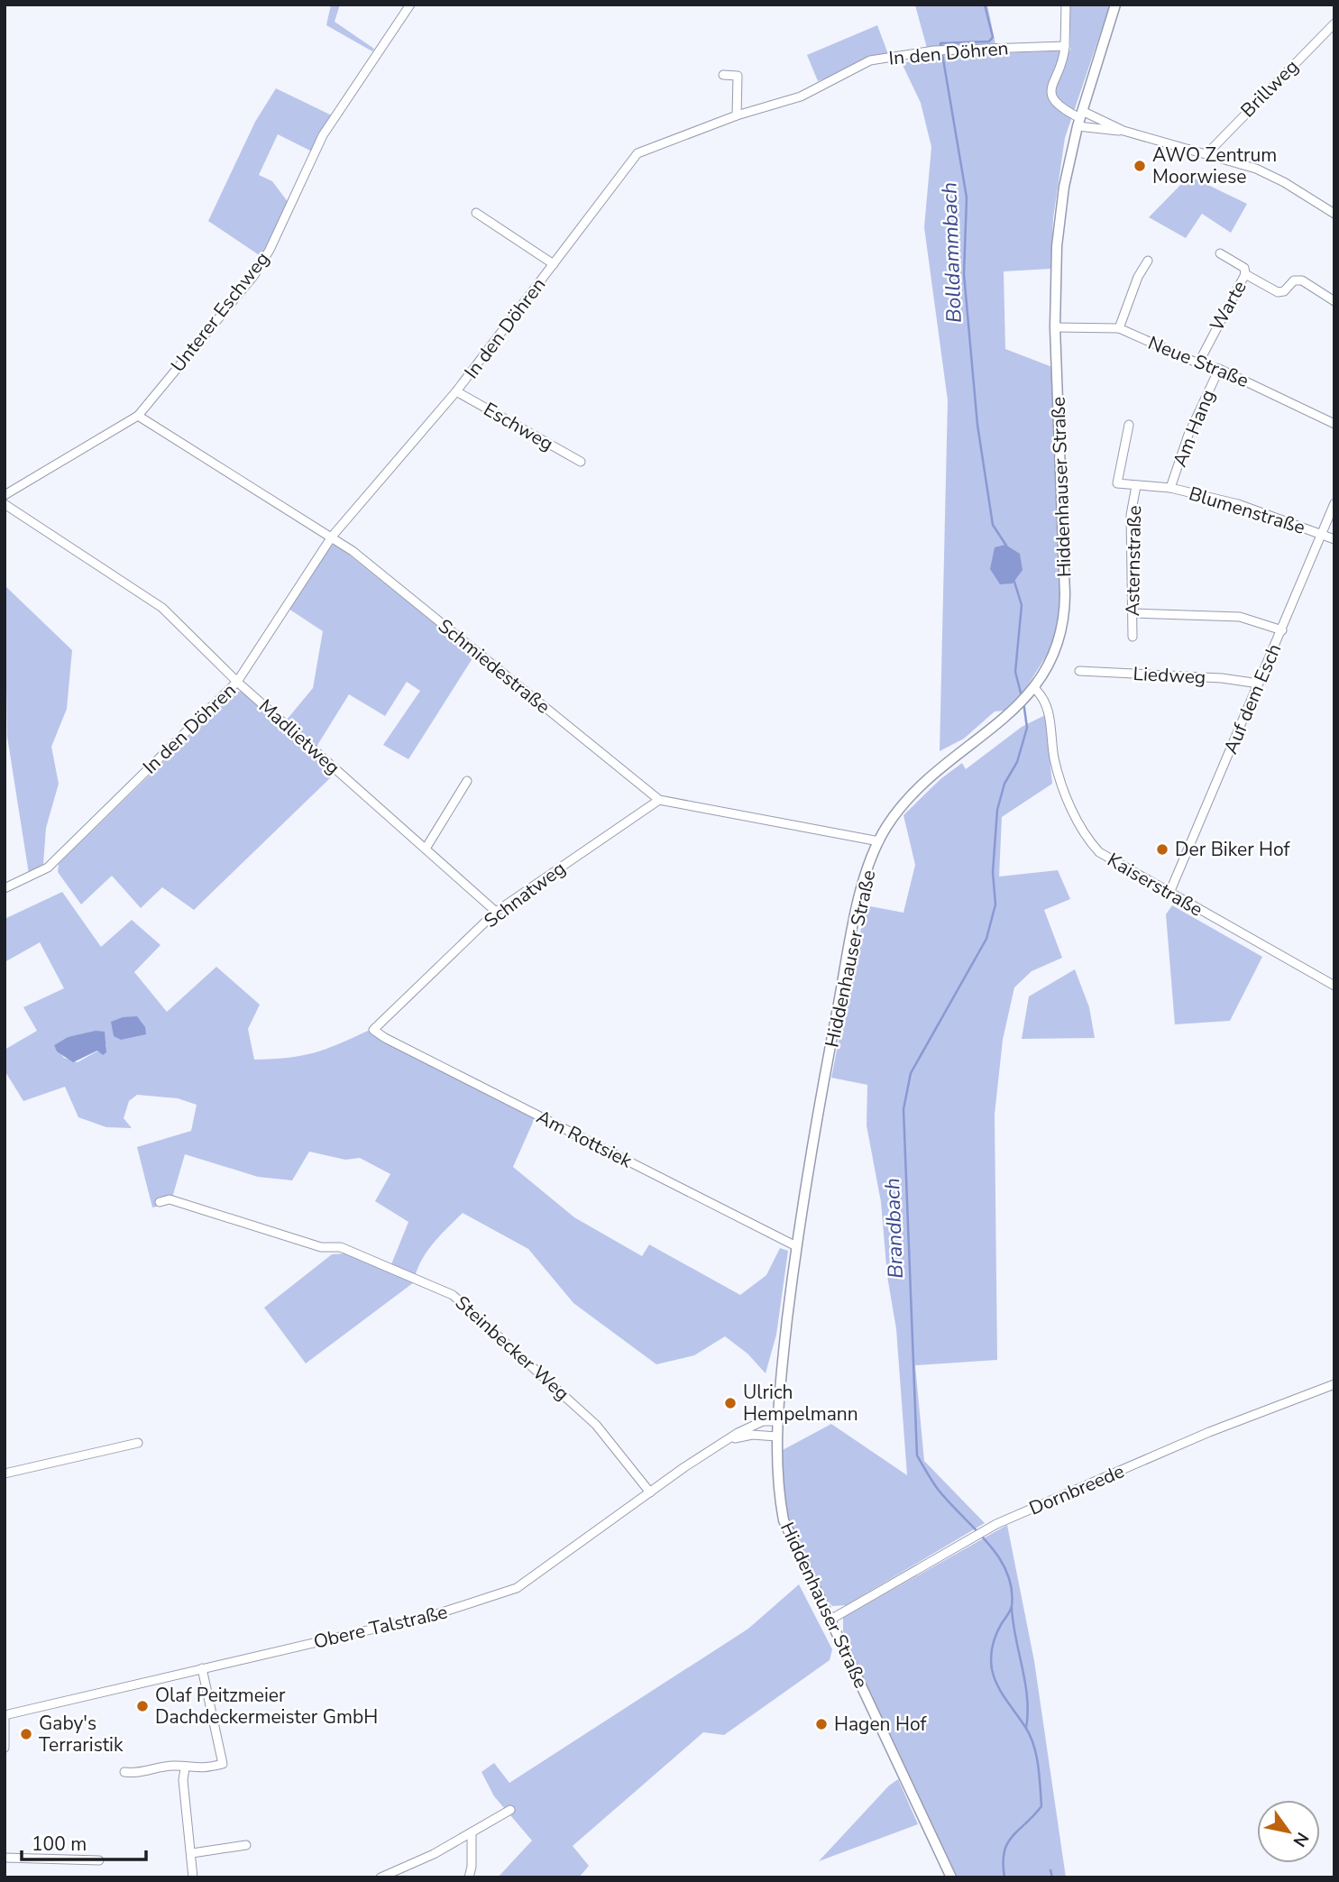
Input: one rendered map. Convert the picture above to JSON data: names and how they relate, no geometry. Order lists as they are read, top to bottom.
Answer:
{
  "streets": {
    "main road": ["Hiddenhauser Straße"],
    "street": [
      "In den Döhren",
      "Brillweg",
      "Warte",
      "Unterer Eschweg",
      "Neue Straße",
      "Eschweg",
      "Am Hang",
      "Blumenstraße",
      "Asternstraße",
      "Schmiedestraße",
      "Liedweg",
      "Auf dem Esch",
      "Madlietweg",
      "Kaiserstraße",
      "Schnatweg",
      "Am Rottsiek",
      "Steinbecker Weg",
      "Dornbreede",
      "Obere Talstraße"
    ]
  },
  "crossings": [
    ["In den Döhren", "Eschweg"],
    ["In den Döhren", "Schmiedestraße"],
    ["In den Döhren", "Madlietweg"],
    ["Warte", "Neue Straße"],
    ["Unterer Eschweg", "Schmiedestraße"],
    ["Neue Straße", "Am Hang"],
    ["Neue Straße", "Hiddenhauser Straße"],
    ["Am Hang", "Blumenstraße"],
    ["Hiddenhauser Straße", "Schmiedestraße"],
    ["Hiddenhauser Straße", "Kaiserstraße"],
    ["Hiddenhauser Straße", "Am Rottsiek"],
    ["Hiddenhauser Straße", "Dornbreede"],
    ["Hiddenhauser Straße", "Obere Talstraße"],
    ["Blumenstraße", "Asternstraße"],
    ["Blumenstraße", "Auf dem Esch"],
    ["Schmiedestraße", "Schnatweg"],
    ["Liedweg", "Auf dem Esch"],
    ["Auf dem Esch", "Kaiserstraße"],
    ["Madlietweg", "Schnatweg"],
    ["Schnatweg", "Am Rottsiek"],
    ["Steinbecker Weg", "Obere Talstraße"]
  ],
  "water": ["Bolldammbach", "Brandbach"],
  "places": [
    "AWO Zentrum Moorwiese",
    "Der Biker Hof",
    "Ulrich Hempelmann",
    "Olaf Peitzmeier Dachdeckermeister GmbH",
    "Hagen Hof",
    "Gaby's Terraristik"
  ],
  "scale_bar": "100 m",
  "north": "bottom right"
}
